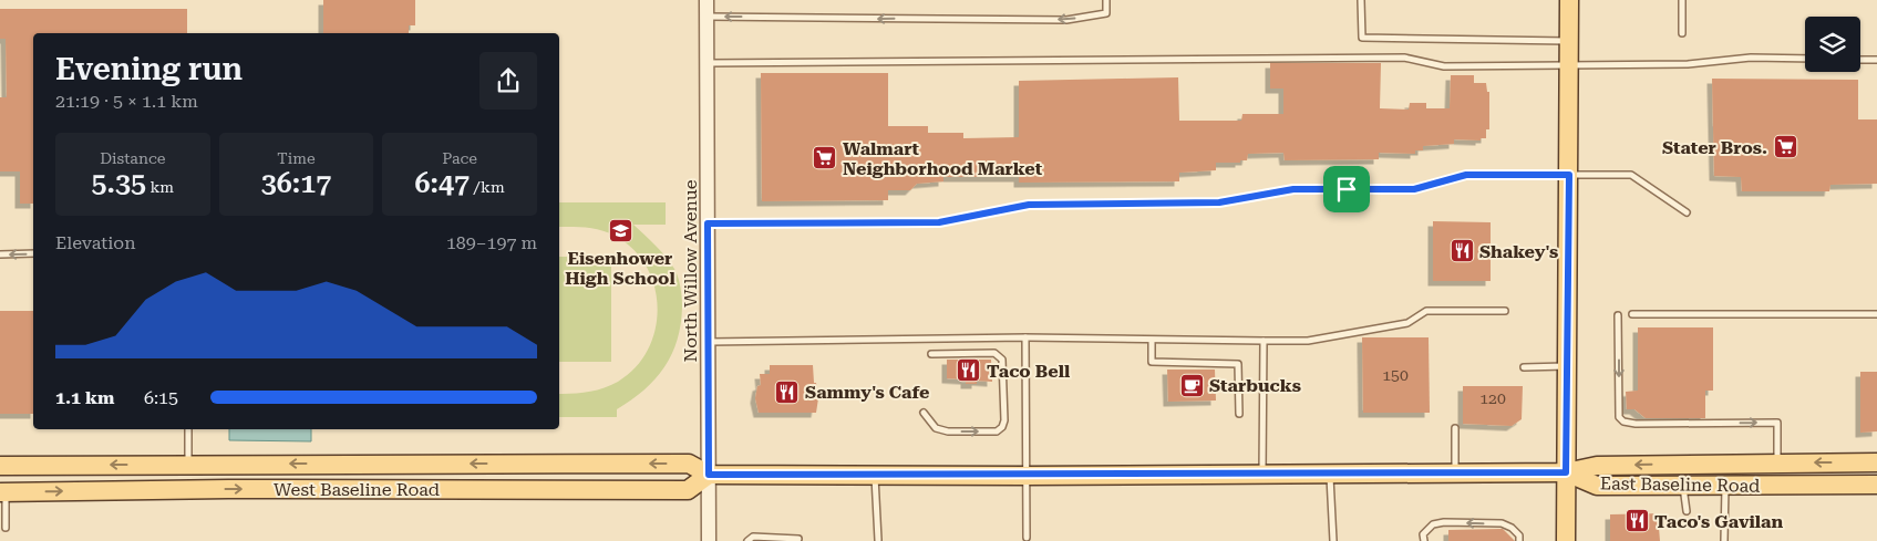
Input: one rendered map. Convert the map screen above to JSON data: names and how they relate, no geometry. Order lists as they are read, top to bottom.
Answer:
{
  "streets": {
    "main road": ["East Baseline Road", "West Baseline Road"],
    "street": ["North Willow Avenue"]
  },
  "crossings": [
    ["North Willow Avenue", "West Baseline Road"],
    ["East Baseline Road", "West Baseline Road"]
  ],
  "places": {
    "supermarket": ["Stater Bros.", "Walmart Neighborhood Market"],
    "school or university": ["Eisenhower High School"],
    "restaurant": [
      "Shakey's",
      "Taco Bell",
      "Sammy's Cafe",
      "Taco's Gavilan"
    ],
    "cafe": ["Starbucks"]
  },
  "house_numbers": ["150", "120"],
  "page": {
    "heading": ["Evening run", "21:19 · 5 × 1.1 km"],
    "stats": [
      ["Distance", "5.35 km"],
      ["Time", "36:17"],
      ["Pace", "6:47 /km"]
    ],
    "chart": ["Elevation", "189–197 m"],
    "list": [
      {
        "name": "1.1 km",
        "note": "6:15"
      }
    ]
  }
}
